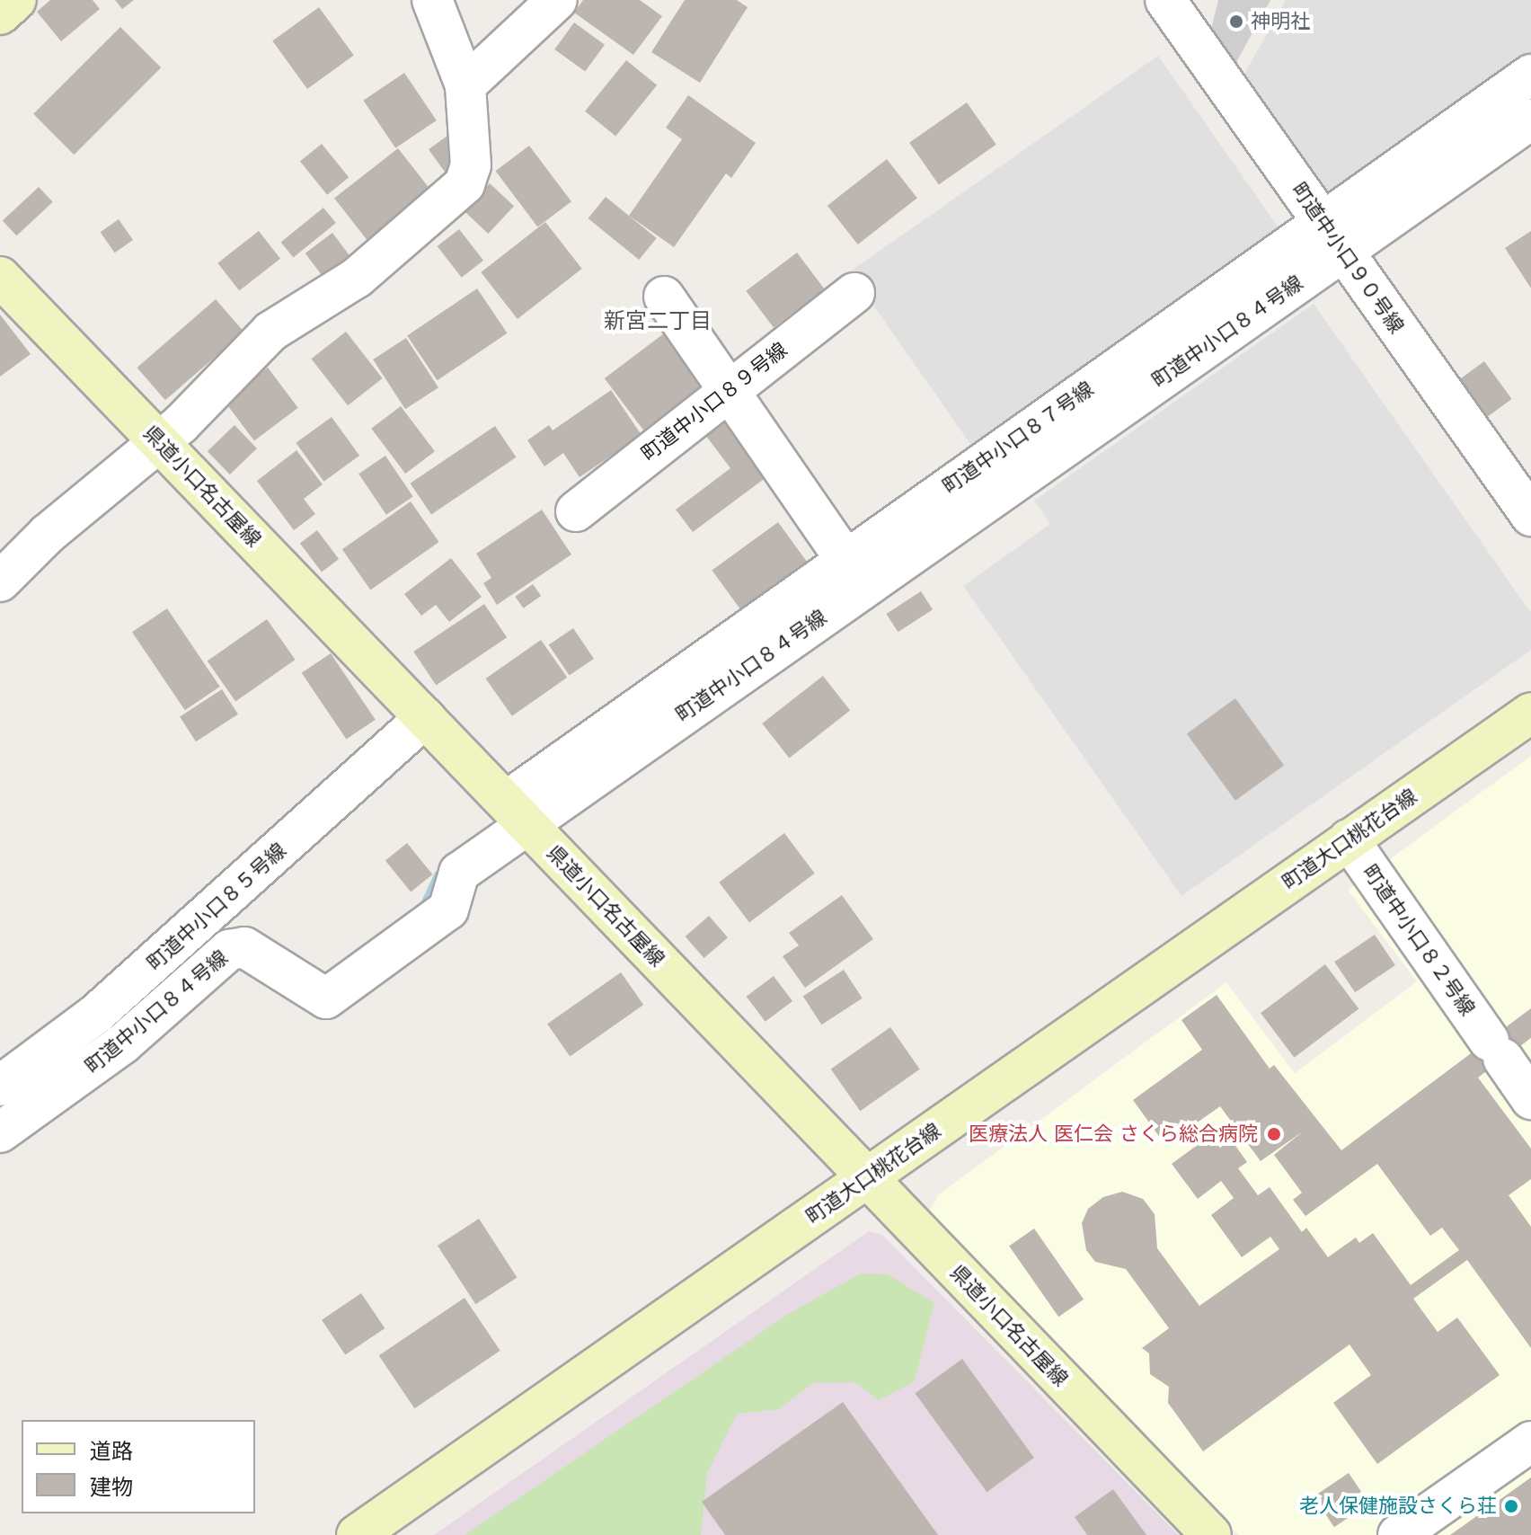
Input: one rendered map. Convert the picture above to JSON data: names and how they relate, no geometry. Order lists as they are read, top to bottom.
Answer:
{
  "streets": {
    "main road": ["県道小口名古屋線", "町道大口桃花台線"],
    "street": [
      "町道中小口９０号線",
      "町道中小口８４号線",
      "町道中小口８９号線",
      "町道中小口８７号線",
      "町道中小口８５号線",
      "町道中小口８２号線"
    ]
  },
  "crossings": [
    ["町道中小口９０号線", "町道中小口８４号線"],
    ["町道中小口９０号線", "町道中小口８７号線"],
    ["町道中小口８４号線", "町道中小口８７号線"],
    ["町道中小口８４号線", "県道小口名古屋線"],
    ["町道中小口８７号線", "県道小口名古屋線"],
    ["県道小口名古屋線", "町道大口桃花台線"],
    ["県道小口名古屋線", "町道中小口８５号線"],
    ["町道大口桃花台線", "町道中小口８２号線"]
  ],
  "districts": ["新宮二丁目"],
  "places": ["神明社", "医療法人 医仁会 さくら総合病院", "老人保健施設さくら荘"],
  "legend": ["道路", "建物"]
}
